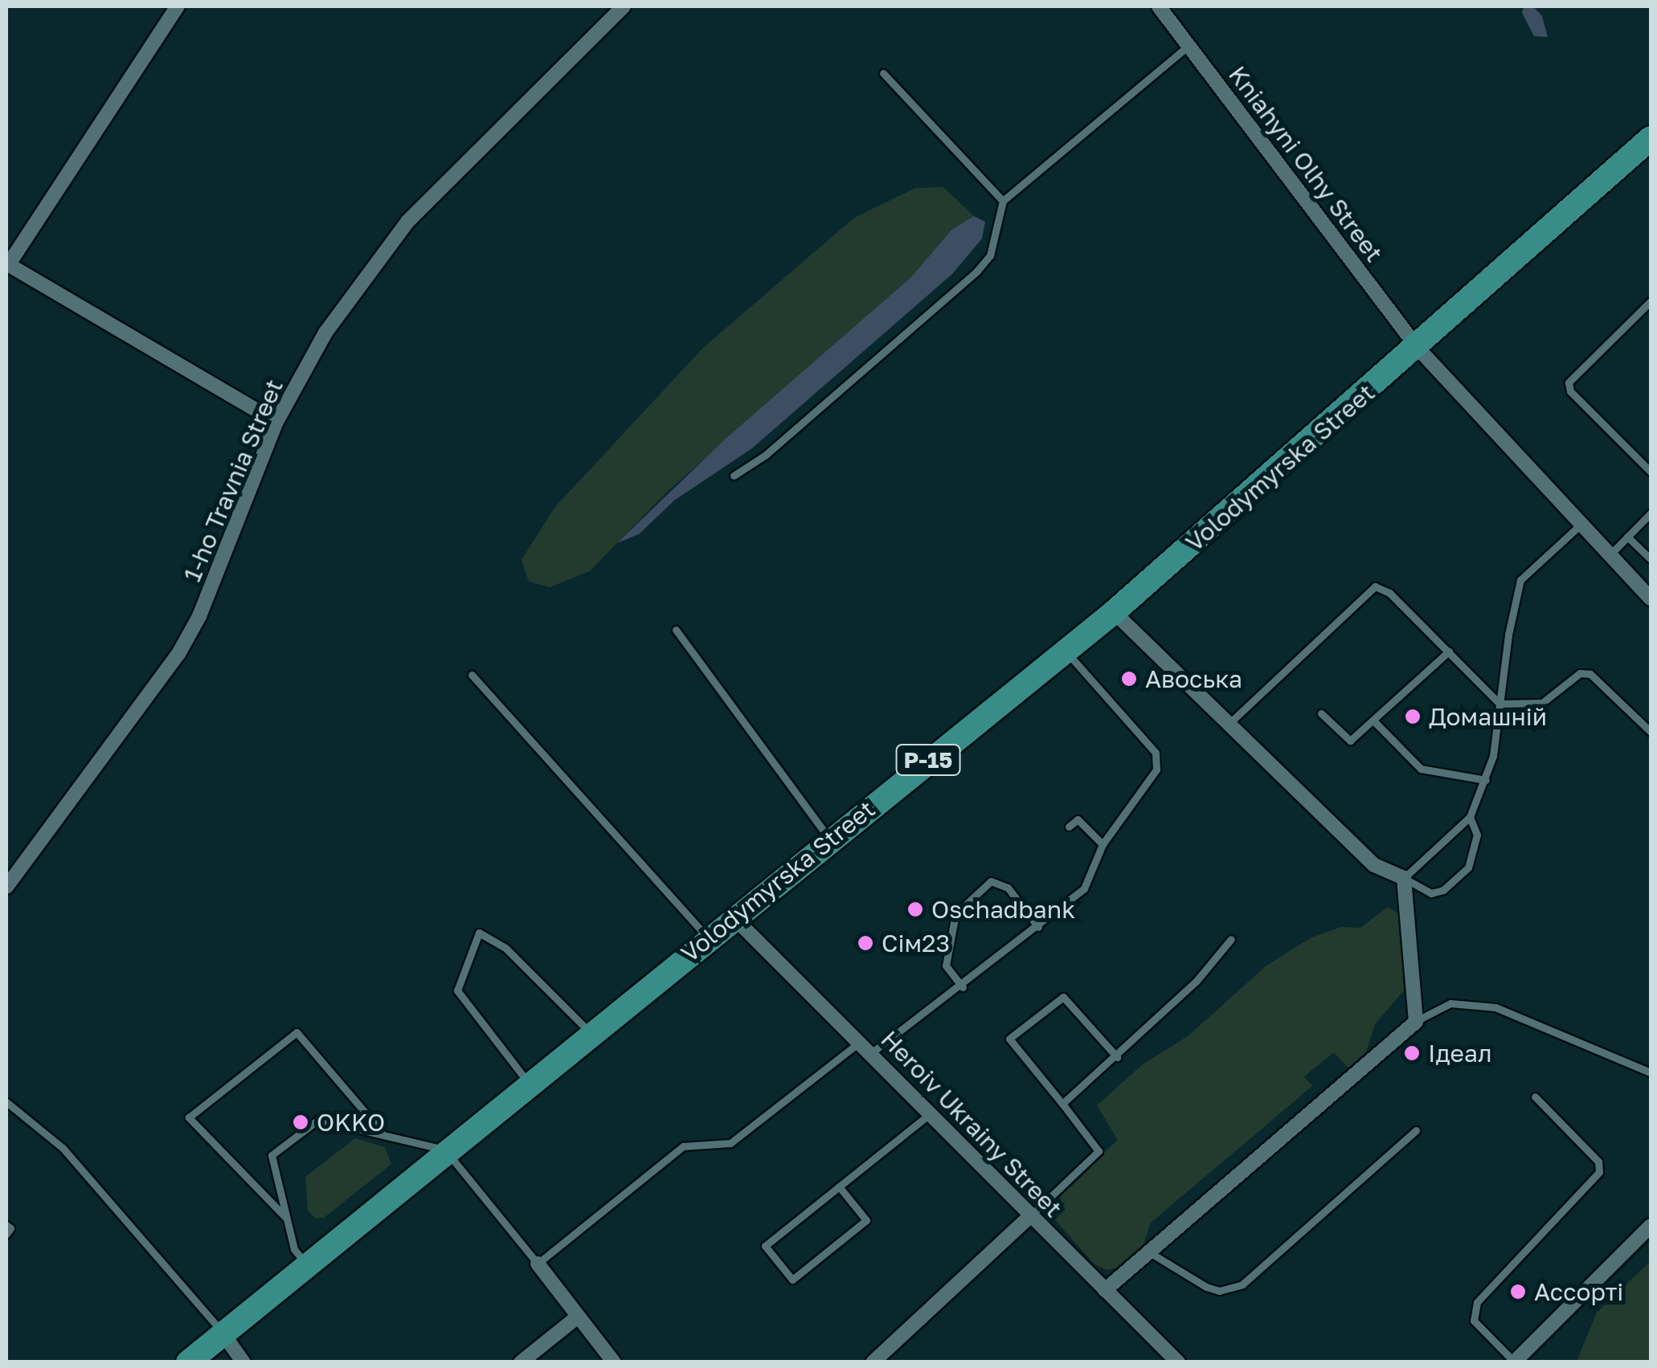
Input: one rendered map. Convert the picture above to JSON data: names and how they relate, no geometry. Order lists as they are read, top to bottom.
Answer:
{
  "streets": {
    "main road": ["Volodymyrska Street", "Р-15"],
    "street": ["Kniahyni Olhy Street", "1-ho Travnia Street", "Heroiv Ukrainy Street"]
  },
  "crossings": [
    ["Kniahyni Olhy Street", "Volodymyrska Street"],
    ["Volodymyrska Street", "Heroiv Ukrainy Street"]
  ],
  "places": [
    "Авоська",
    "Домашній",
    "Oschadbank",
    "Сім23",
    "Ідеал",
    "OKKO",
    "Ассорті"
  ]
}
